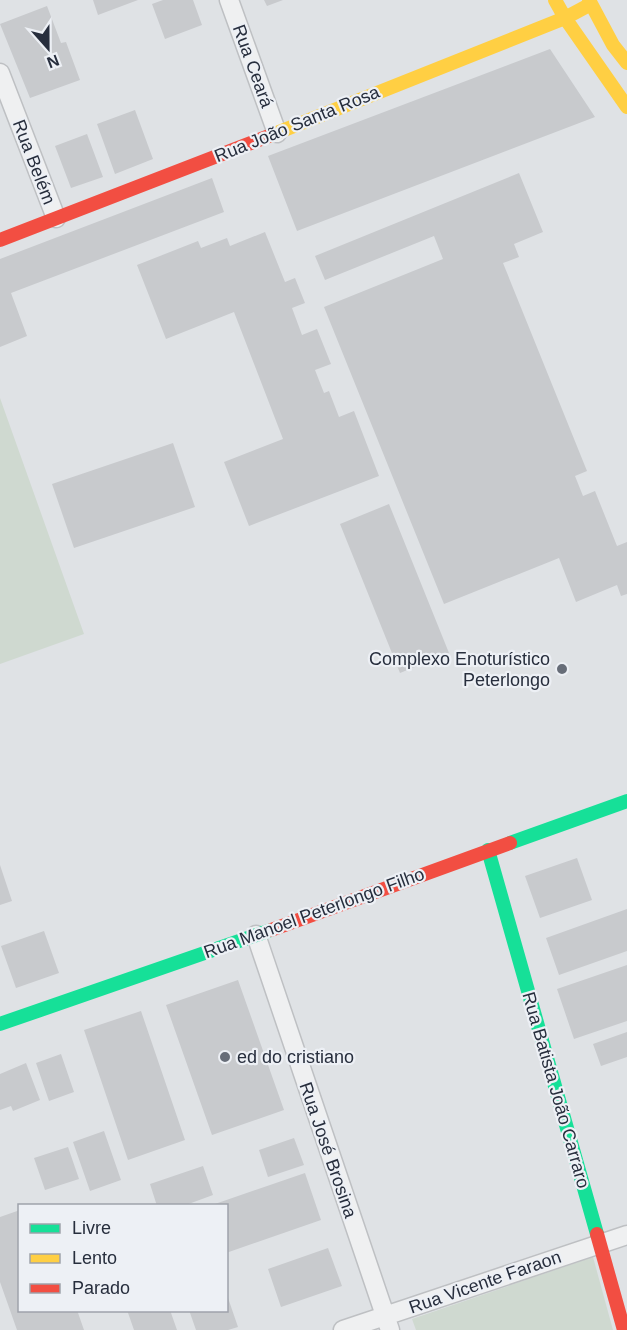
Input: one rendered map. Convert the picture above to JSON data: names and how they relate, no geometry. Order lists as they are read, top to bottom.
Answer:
{
  "streets": {
    "street": [
      "Rua Ceará",
      "Rua João Santa Rosa",
      "Rua Belém",
      "Rua Manoel Peterlongo Filho",
      "Rua Batista João Carraro",
      "Rua José Brosina",
      "Rua Vicente Faraon"
    ]
  },
  "crossings": [
    ["Rua Ceará", "Rua João Santa Rosa"],
    ["Rua João Santa Rosa", "Rua Belém"],
    ["Rua Manoel Peterlongo Filho", "Rua Batista João Carraro"],
    ["Rua Manoel Peterlongo Filho", "Rua José Brosina"],
    ["Rua Batista João Carraro", "Rua Vicente Faraon"],
    ["Rua José Brosina", "Rua Vicente Faraon"]
  ],
  "places": ["Complexo Enoturístico Peterlongo", "ed do cristiano"],
  "legend": ["Livre", "Lento", "Parado"],
  "north": "bottom"
}
